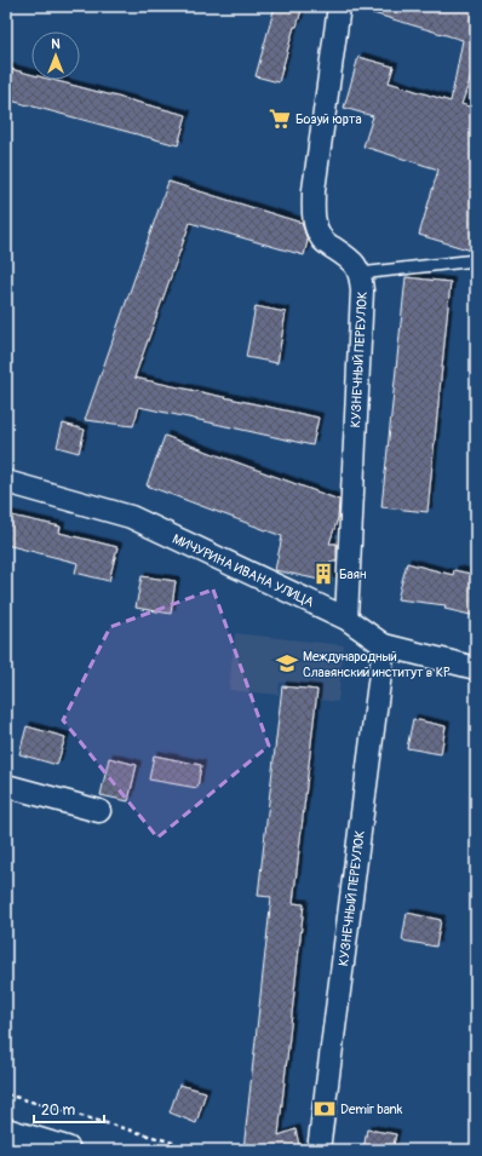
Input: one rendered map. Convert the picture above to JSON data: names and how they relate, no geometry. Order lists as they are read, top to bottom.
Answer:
{
  "streets": {
    "street": ["КУЗНЕЧНЫЙ ПЕРЕУЛОК", "МИЧУРИНА ИВАНА УЛИЦА"]
  },
  "crossings": [
    ["КУЗНЕЧНЫЙ ПЕРЕУЛОК", "МИЧУРИНА ИВАНА УЛИЦА"]
  ],
  "places": {
    "supermarket": ["Бозуй юрта"],
    "building": ["Баян"],
    "school or university": ["Международный Славянский институт в КР"],
    "bank": ["Demir bank"]
  },
  "scale_bar": "20 m",
  "north": "top"
}
